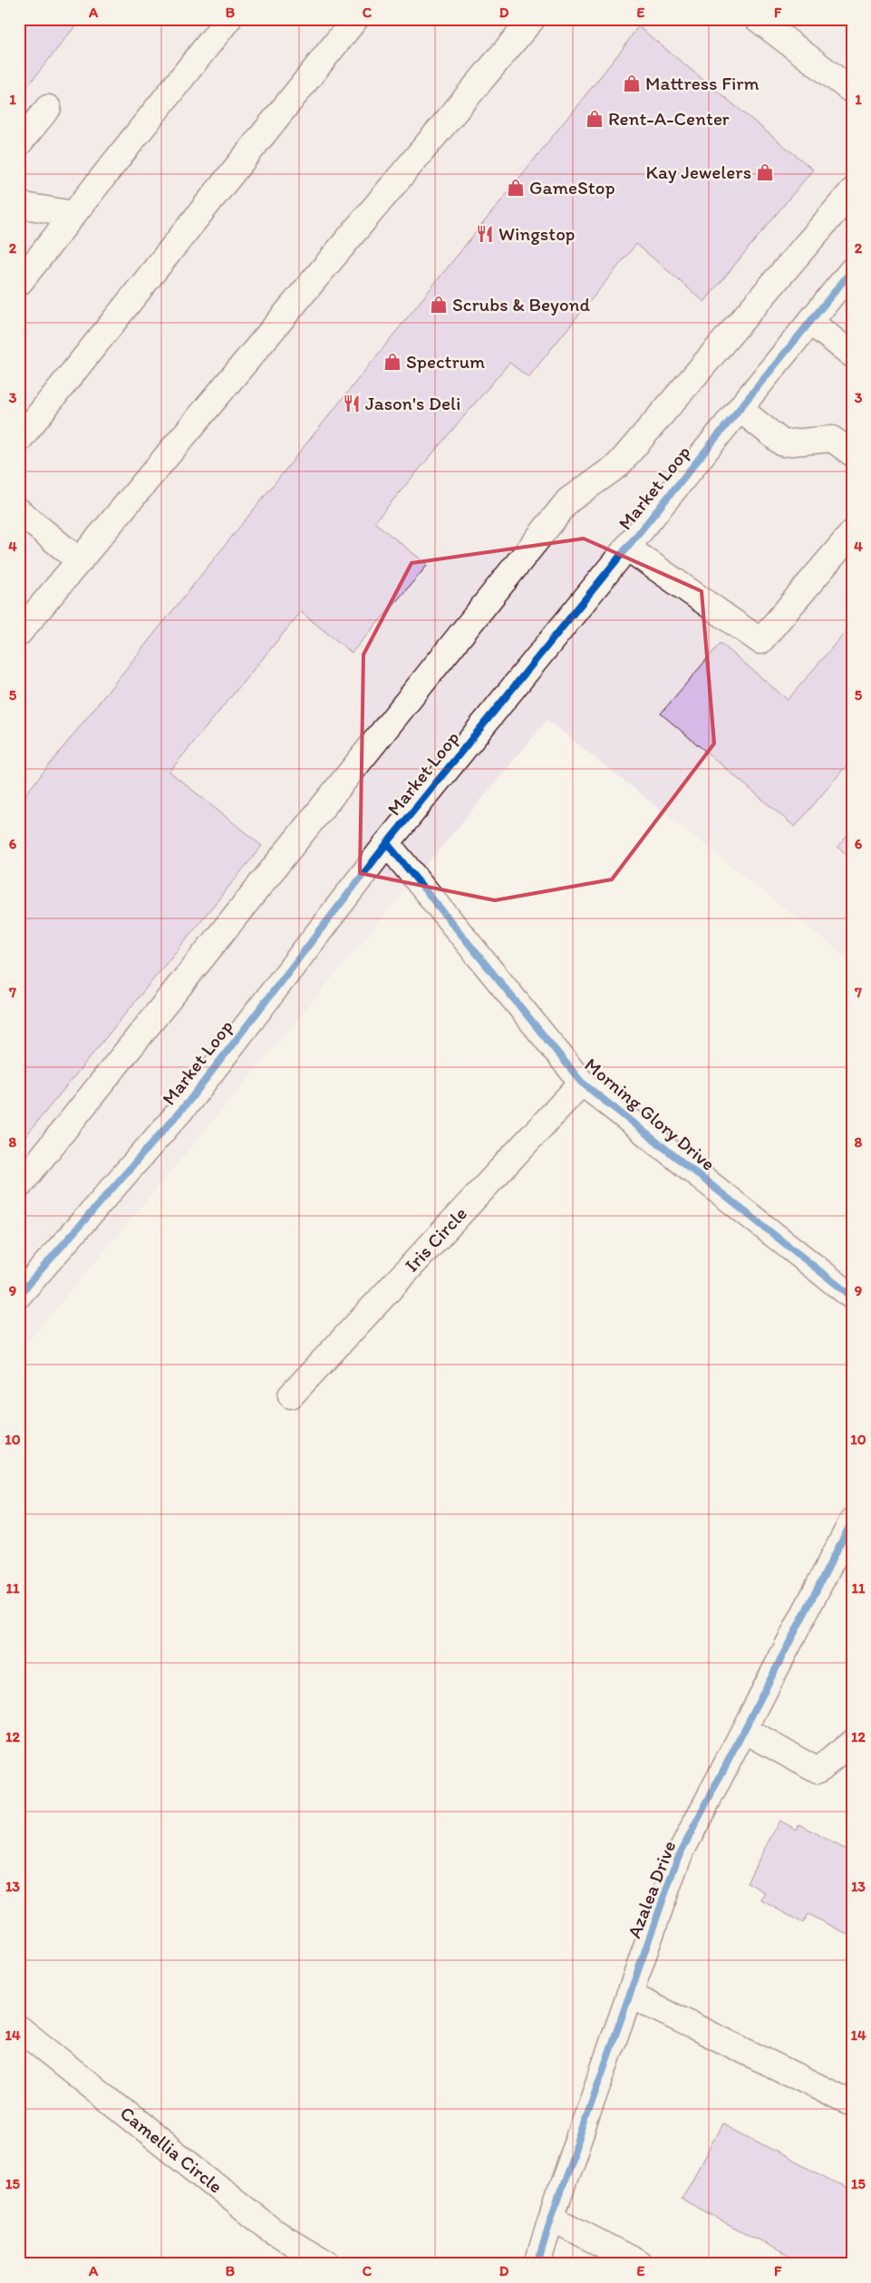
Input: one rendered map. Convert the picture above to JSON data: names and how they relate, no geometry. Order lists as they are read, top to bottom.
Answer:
{
  "streets": {
    "street": [
      "Market Loop",
      "Morning Glory Drive",
      "Iris Circle",
      "Azalea Drive",
      "Camellia Circle"
    ]
  },
  "crossings": [
    ["Market Loop", "Morning Glory Drive"],
    ["Morning Glory Drive", "Iris Circle"]
  ],
  "places": {
    "shop": [
      "Mattress Firm",
      "Rent-A-Center",
      "Kay Jewelers",
      "GameStop",
      "Scrubs & Beyond",
      "Spectrum"
    ],
    "restaurant": ["Wingstop", "Jason's Deli"]
  },
  "grid": {
    "columns": [
      "A",
      "B",
      "C",
      "D",
      "E",
      "F"
    ],
    "rows": [
      "1",
      "2",
      "3",
      "4",
      "5",
      "6",
      "7",
      "8",
      "9",
      "10",
      "11",
      "12",
      "13",
      "14",
      "15"
    ]
  }
}
